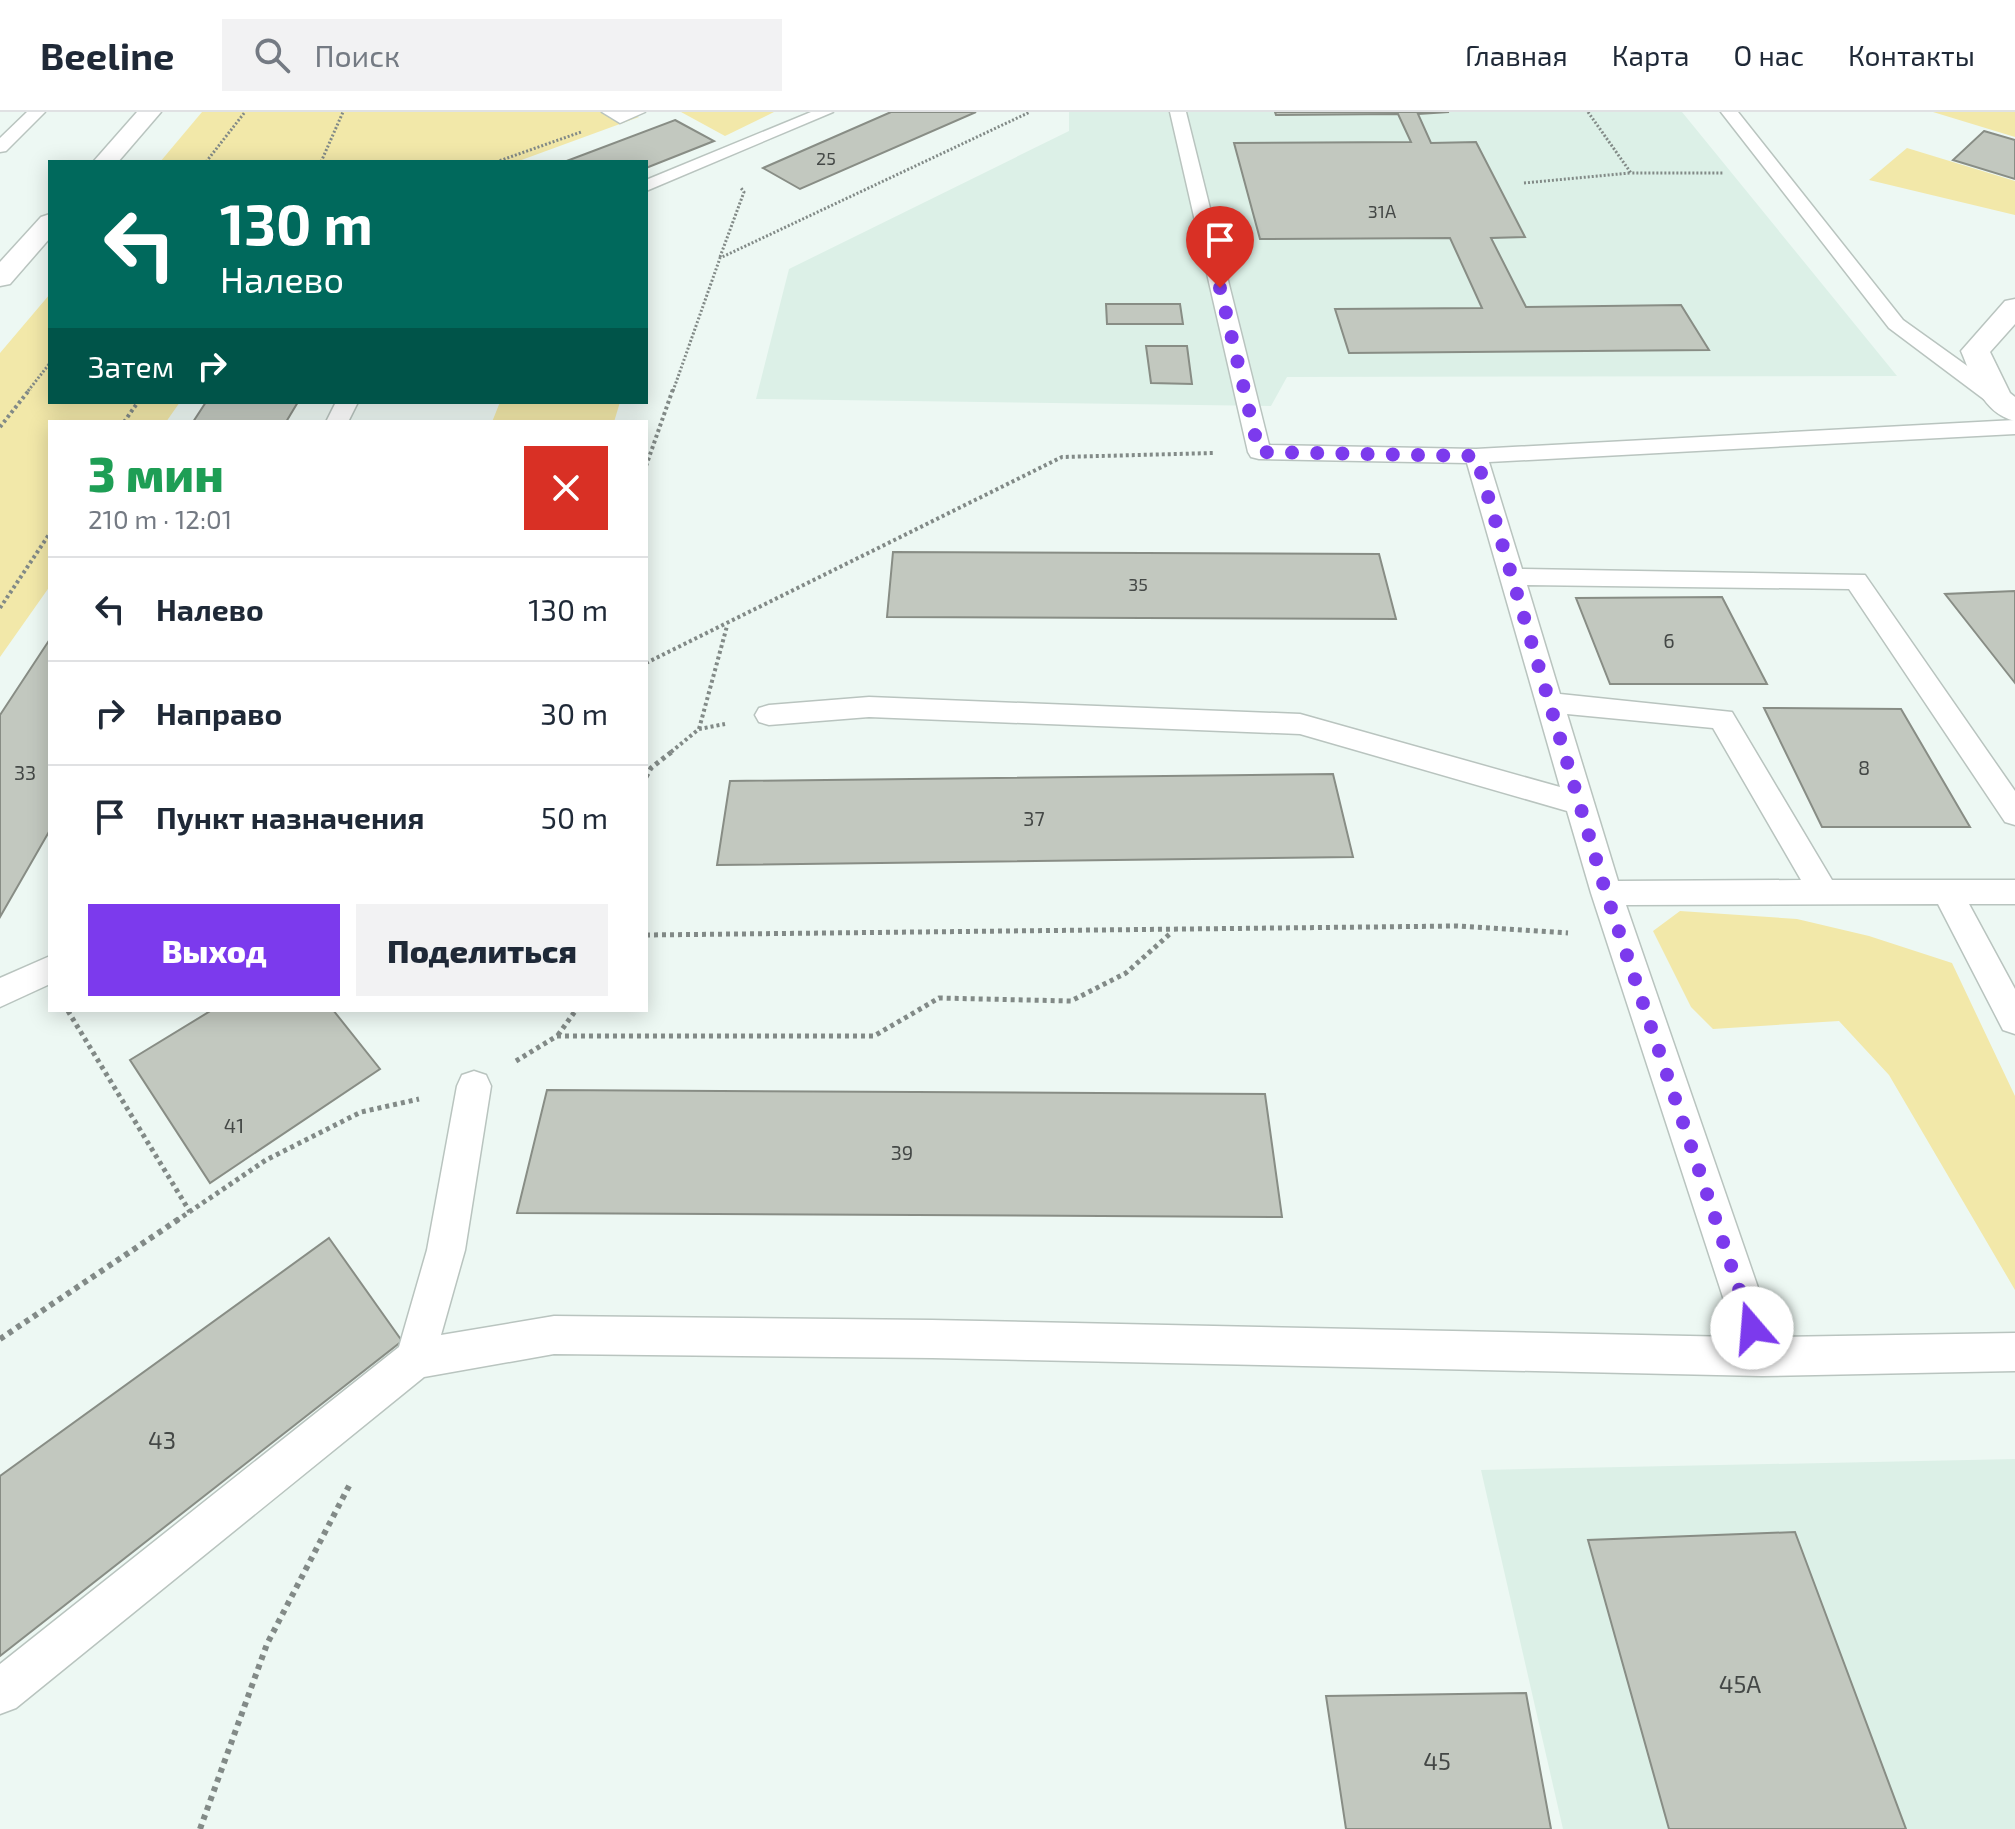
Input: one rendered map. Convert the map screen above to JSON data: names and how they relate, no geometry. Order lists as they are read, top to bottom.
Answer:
{
  "house_numbers": [
    "25",
    "31А",
    "35",
    "6",
    "8",
    "33",
    "37",
    "41",
    "39",
    "43",
    "45А",
    "45"
  ],
  "page": {
    "header": "Beeline",
    "search": "Поиск",
    "nav": [
      "Главная",
      "Карта",
      "О нас",
      "Контакты"
    ],
    "turn": ["130 m", "Налево"],
    "then": "Затем",
    "heading": ["3 мин", "210 m · 12:01"],
    "list": [
      {
        "name": "Налево",
        "value": "130 m"
      },
      {
        "name": "Направо",
        "value": "30 m"
      },
      {
        "name": "Пункт назначения",
        "value": "50 m"
      }
    ],
    "buttons": ["Выход", "Поделиться"]
  }
}
